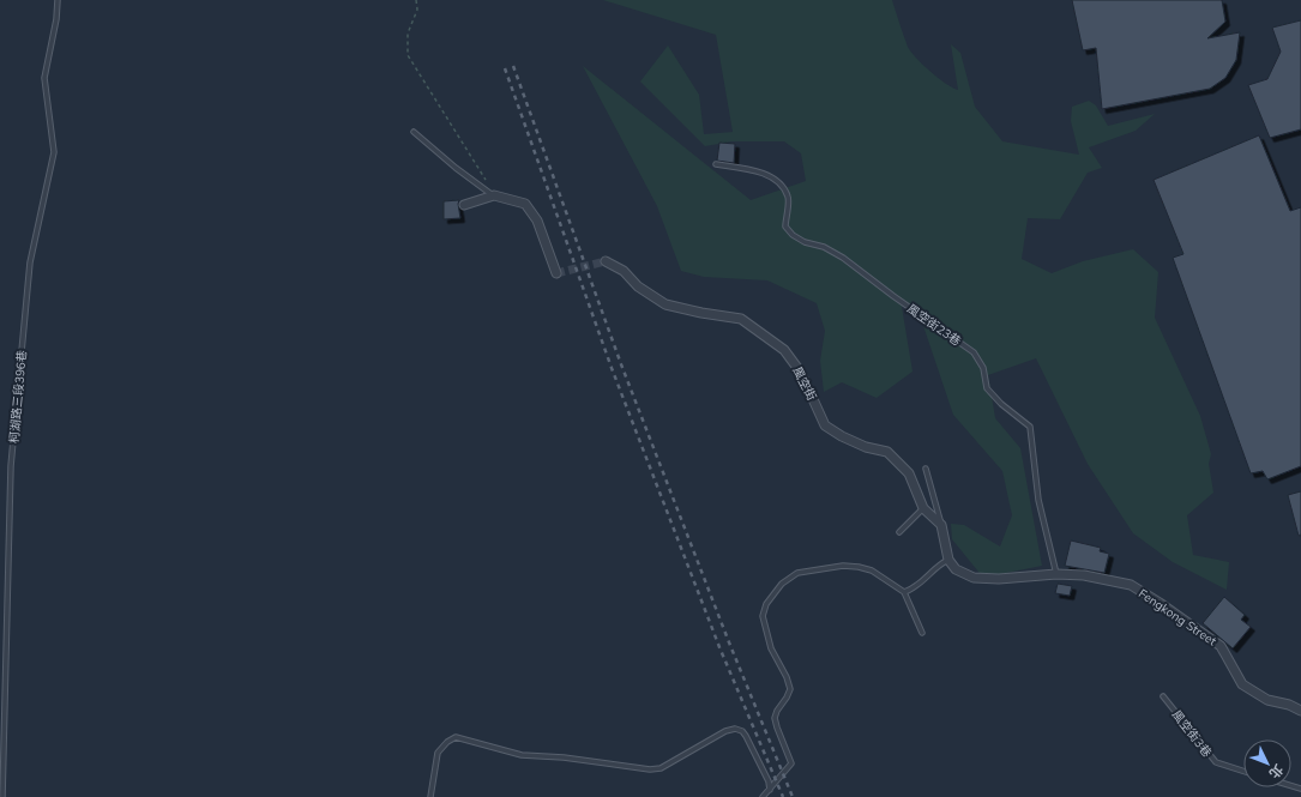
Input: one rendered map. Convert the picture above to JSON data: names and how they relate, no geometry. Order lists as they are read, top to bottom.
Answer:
{
  "streets": {
    "street": ["風空街", "Fengkong Street"],
    "lane": ["風空街23巷", "柯湖路三段396巷", "風空街3巷"]
  },
  "crossings": [
    ["風空街23巷", "Fengkong Street"]
  ],
  "north": "bottom right"
}
